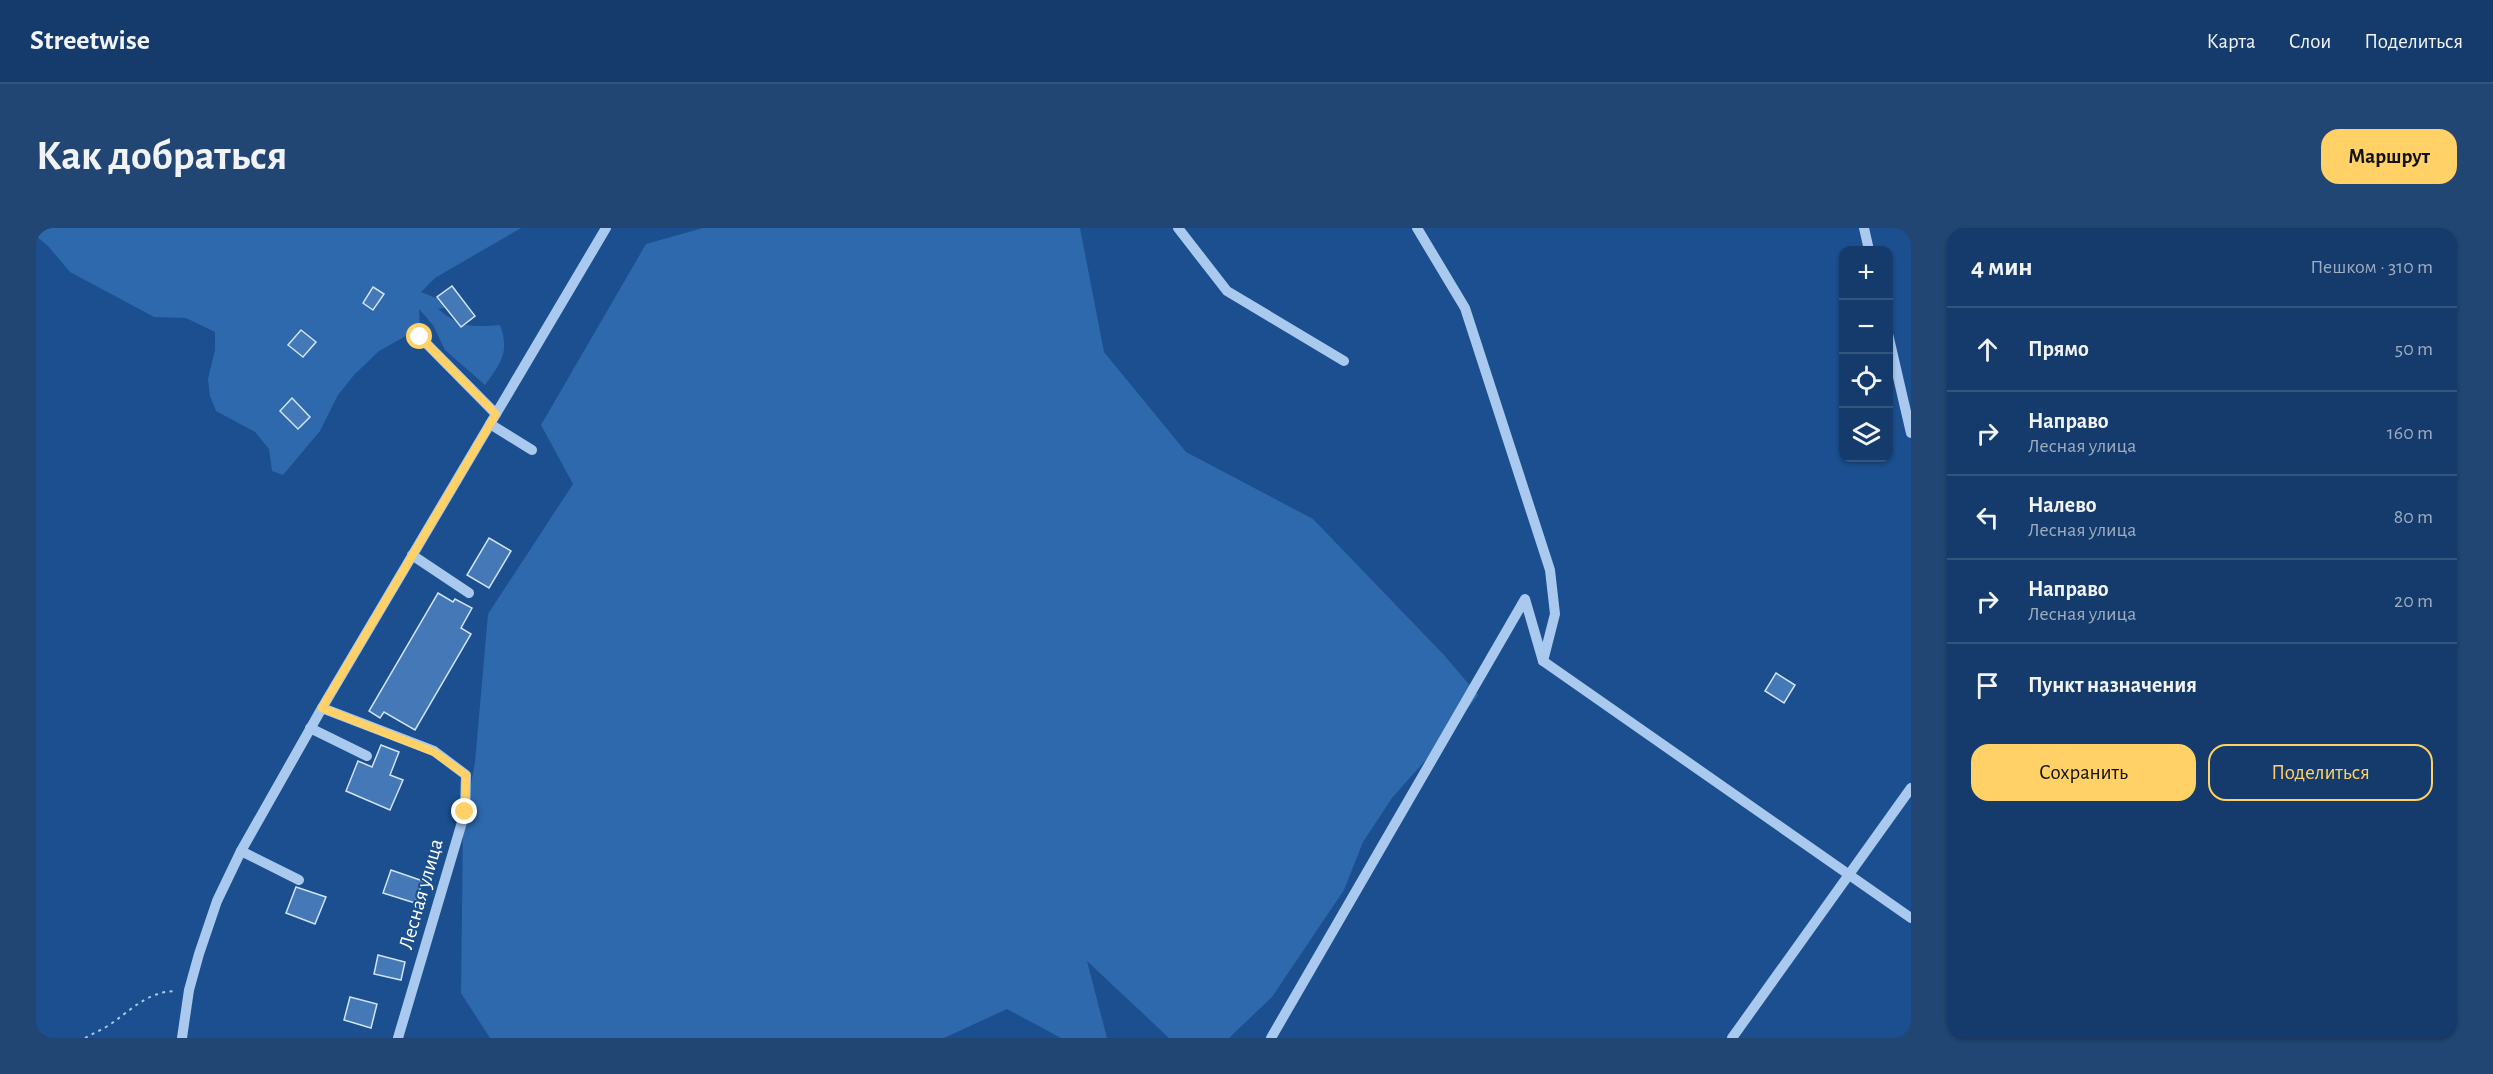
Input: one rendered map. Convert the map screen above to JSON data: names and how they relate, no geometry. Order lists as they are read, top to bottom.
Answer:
{
  "streets": {
    "street": ["Лесная улица"]
  },
  "page": {
    "header": "Streetwise",
    "nav": ["Карта", "Слои", "Поделиться"],
    "buttons": [
      "Маршрут",
      ["Сохранить", "Поделиться"]
    ],
    "title": "Как добраться",
    "heading": ["4 мин", "Пешком · 310 m"],
    "map_buttons": ["+", "−"],
    "list": [
      ["Прямо", "50 m"],
      ["Направо", "Лесная улица", "160 m"],
      ["Налево", "Лесная улица", "80 m"],
      ["Направо", "Лесная улица", "20 m"],
      "Пункт назначения"
    ]
  }
}
